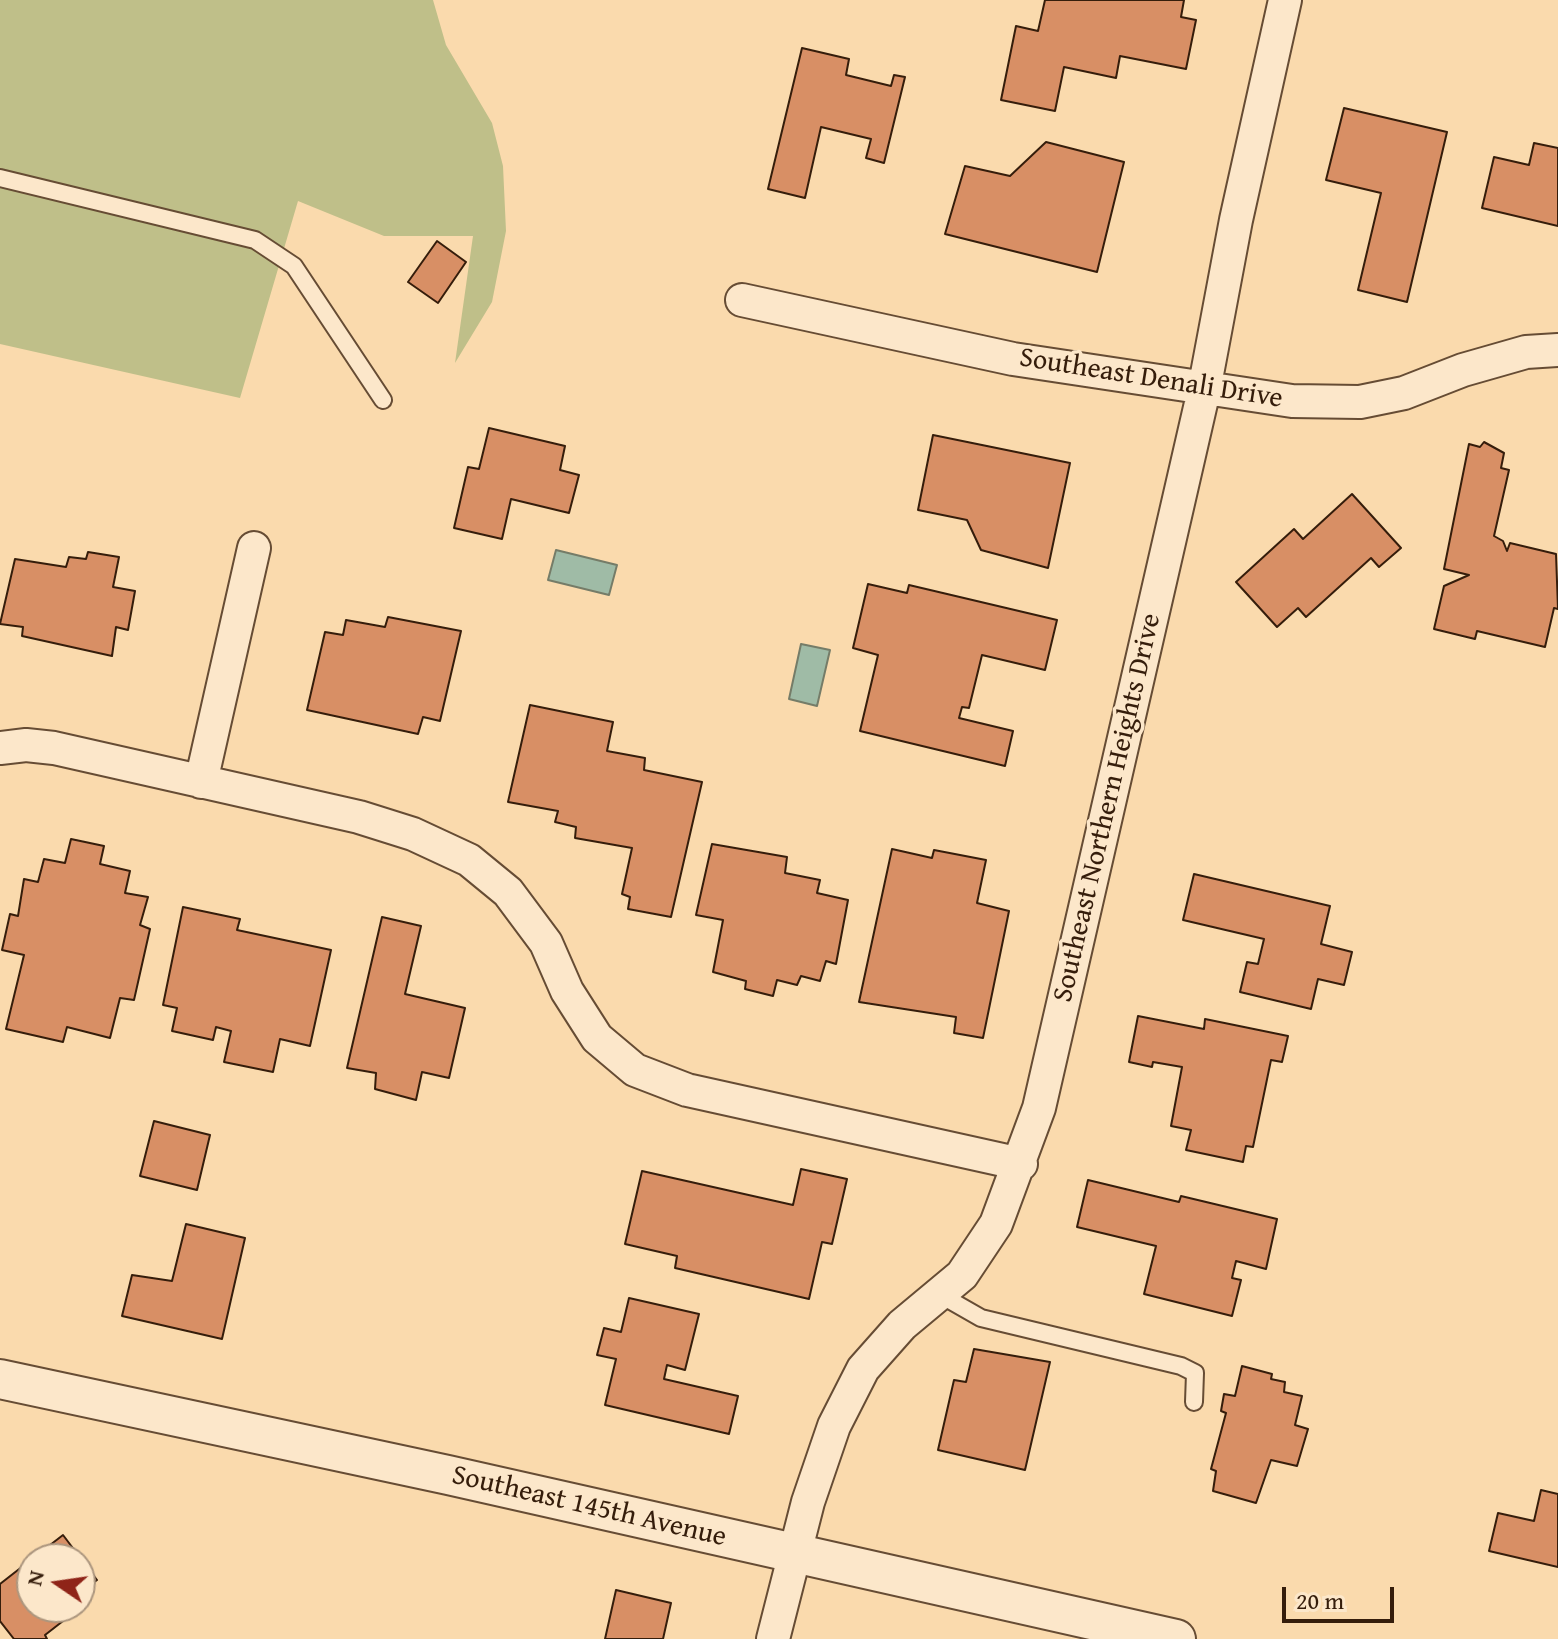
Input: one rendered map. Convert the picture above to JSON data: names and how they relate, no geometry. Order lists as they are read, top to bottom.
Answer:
{
  "streets": {
    "street": ["Southeast Denali Drive", "Southeast Northern Heights Drive", "Southeast 145th Avenue"]
  },
  "crossings": [
    ["Southeast Denali Drive", "Southeast Northern Heights Drive"],
    ["Southeast Northern Heights Drive", "Southeast 145th Avenue"]
  ],
  "scale_bar": "20 m",
  "north": "left"
}
